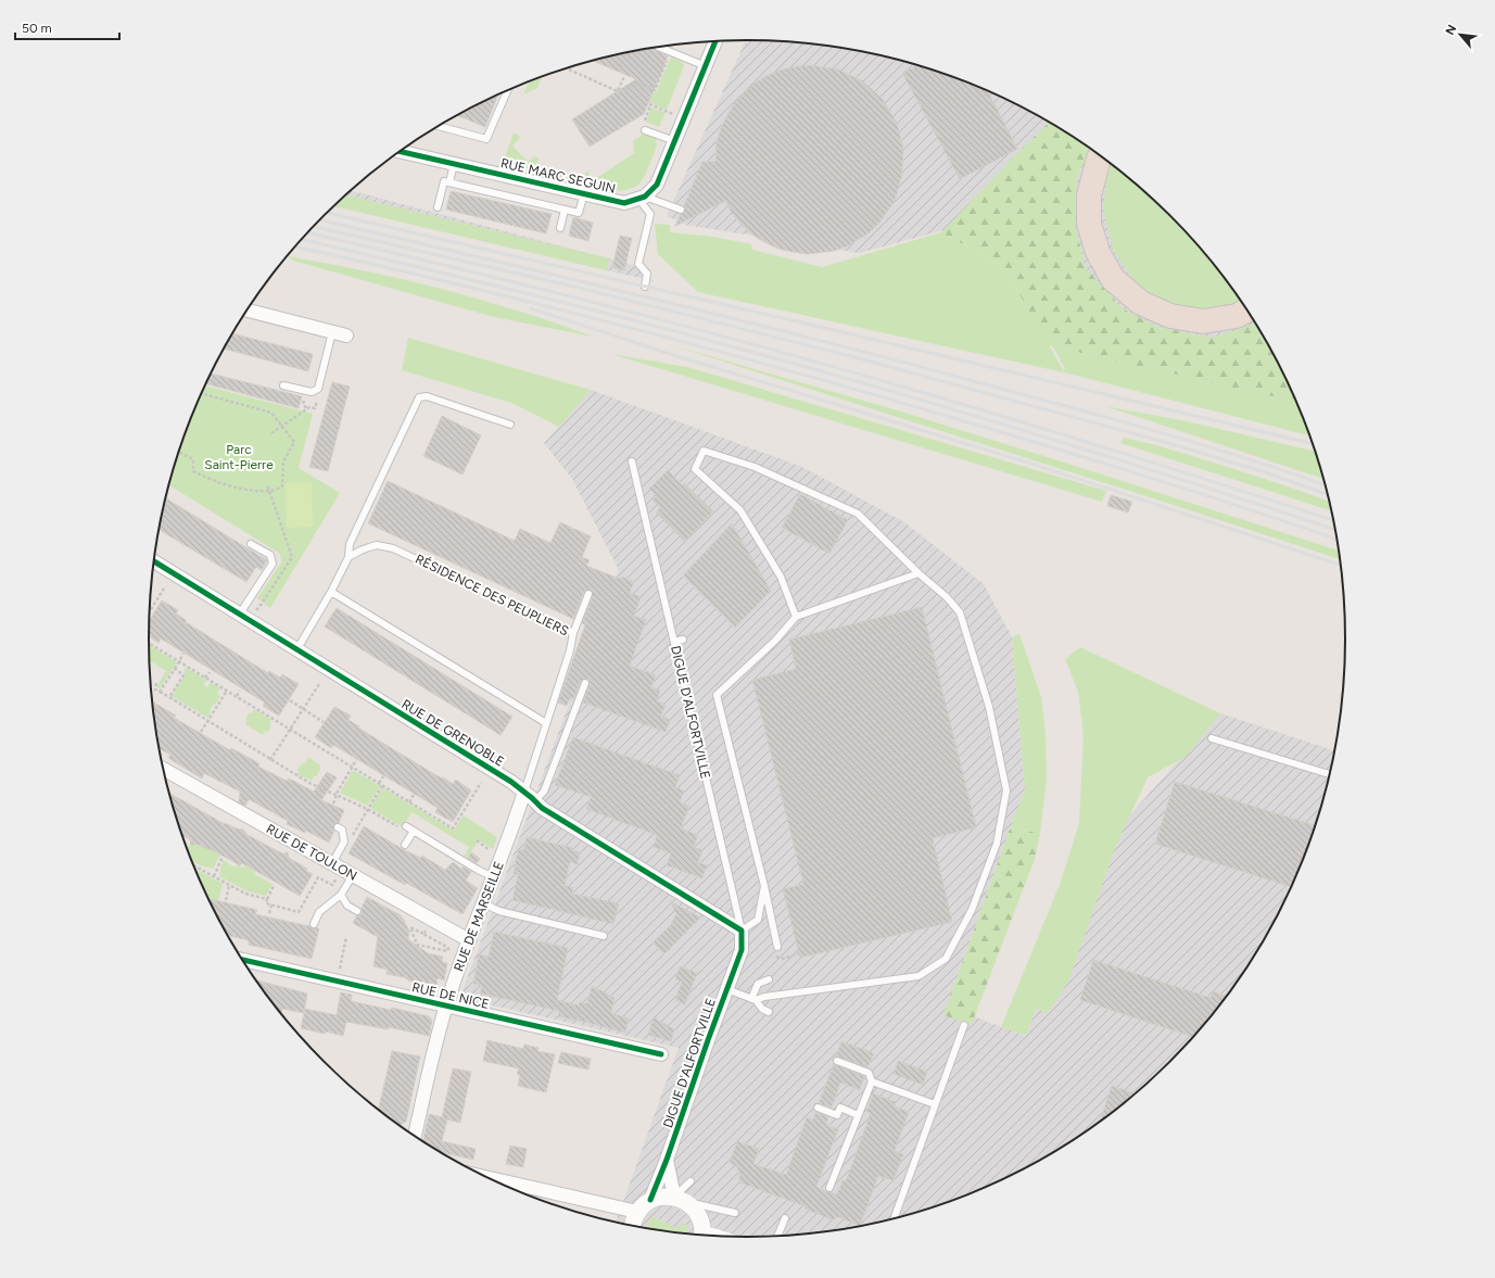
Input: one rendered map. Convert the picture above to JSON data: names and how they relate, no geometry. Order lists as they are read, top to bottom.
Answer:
{
  "streets": {
    "street": [
      "RUE MARC SEGUIN",
      "DIGUE D'ALFORTVILLE",
      "RUE DE GRENOBLE",
      "RUE DE TOULON",
      "RUE DE MARSEILLE",
      "RUE DE NICE"
    ],
    "lane": ["RÉSIDENCE DES PEUPLIERS"]
  },
  "crossings": [
    ["RÉSIDENCE DES PEUPLIERS", "RUE DE GRENOBLE"],
    ["RÉSIDENCE DES PEUPLIERS", "RUE DE MARSEILLE"],
    ["DIGUE D'ALFORTVILLE", "RUE DE GRENOBLE"],
    ["RUE DE GRENOBLE", "RUE DE MARSEILLE"],
    ["RUE DE TOULON", "RUE DE MARSEILLE"],
    ["RUE DE MARSEILLE", "RUE DE NICE"]
  ],
  "parks": ["Parc Saint-Pierre"],
  "scale_bar": "50 m",
  "north": "top left"
}
